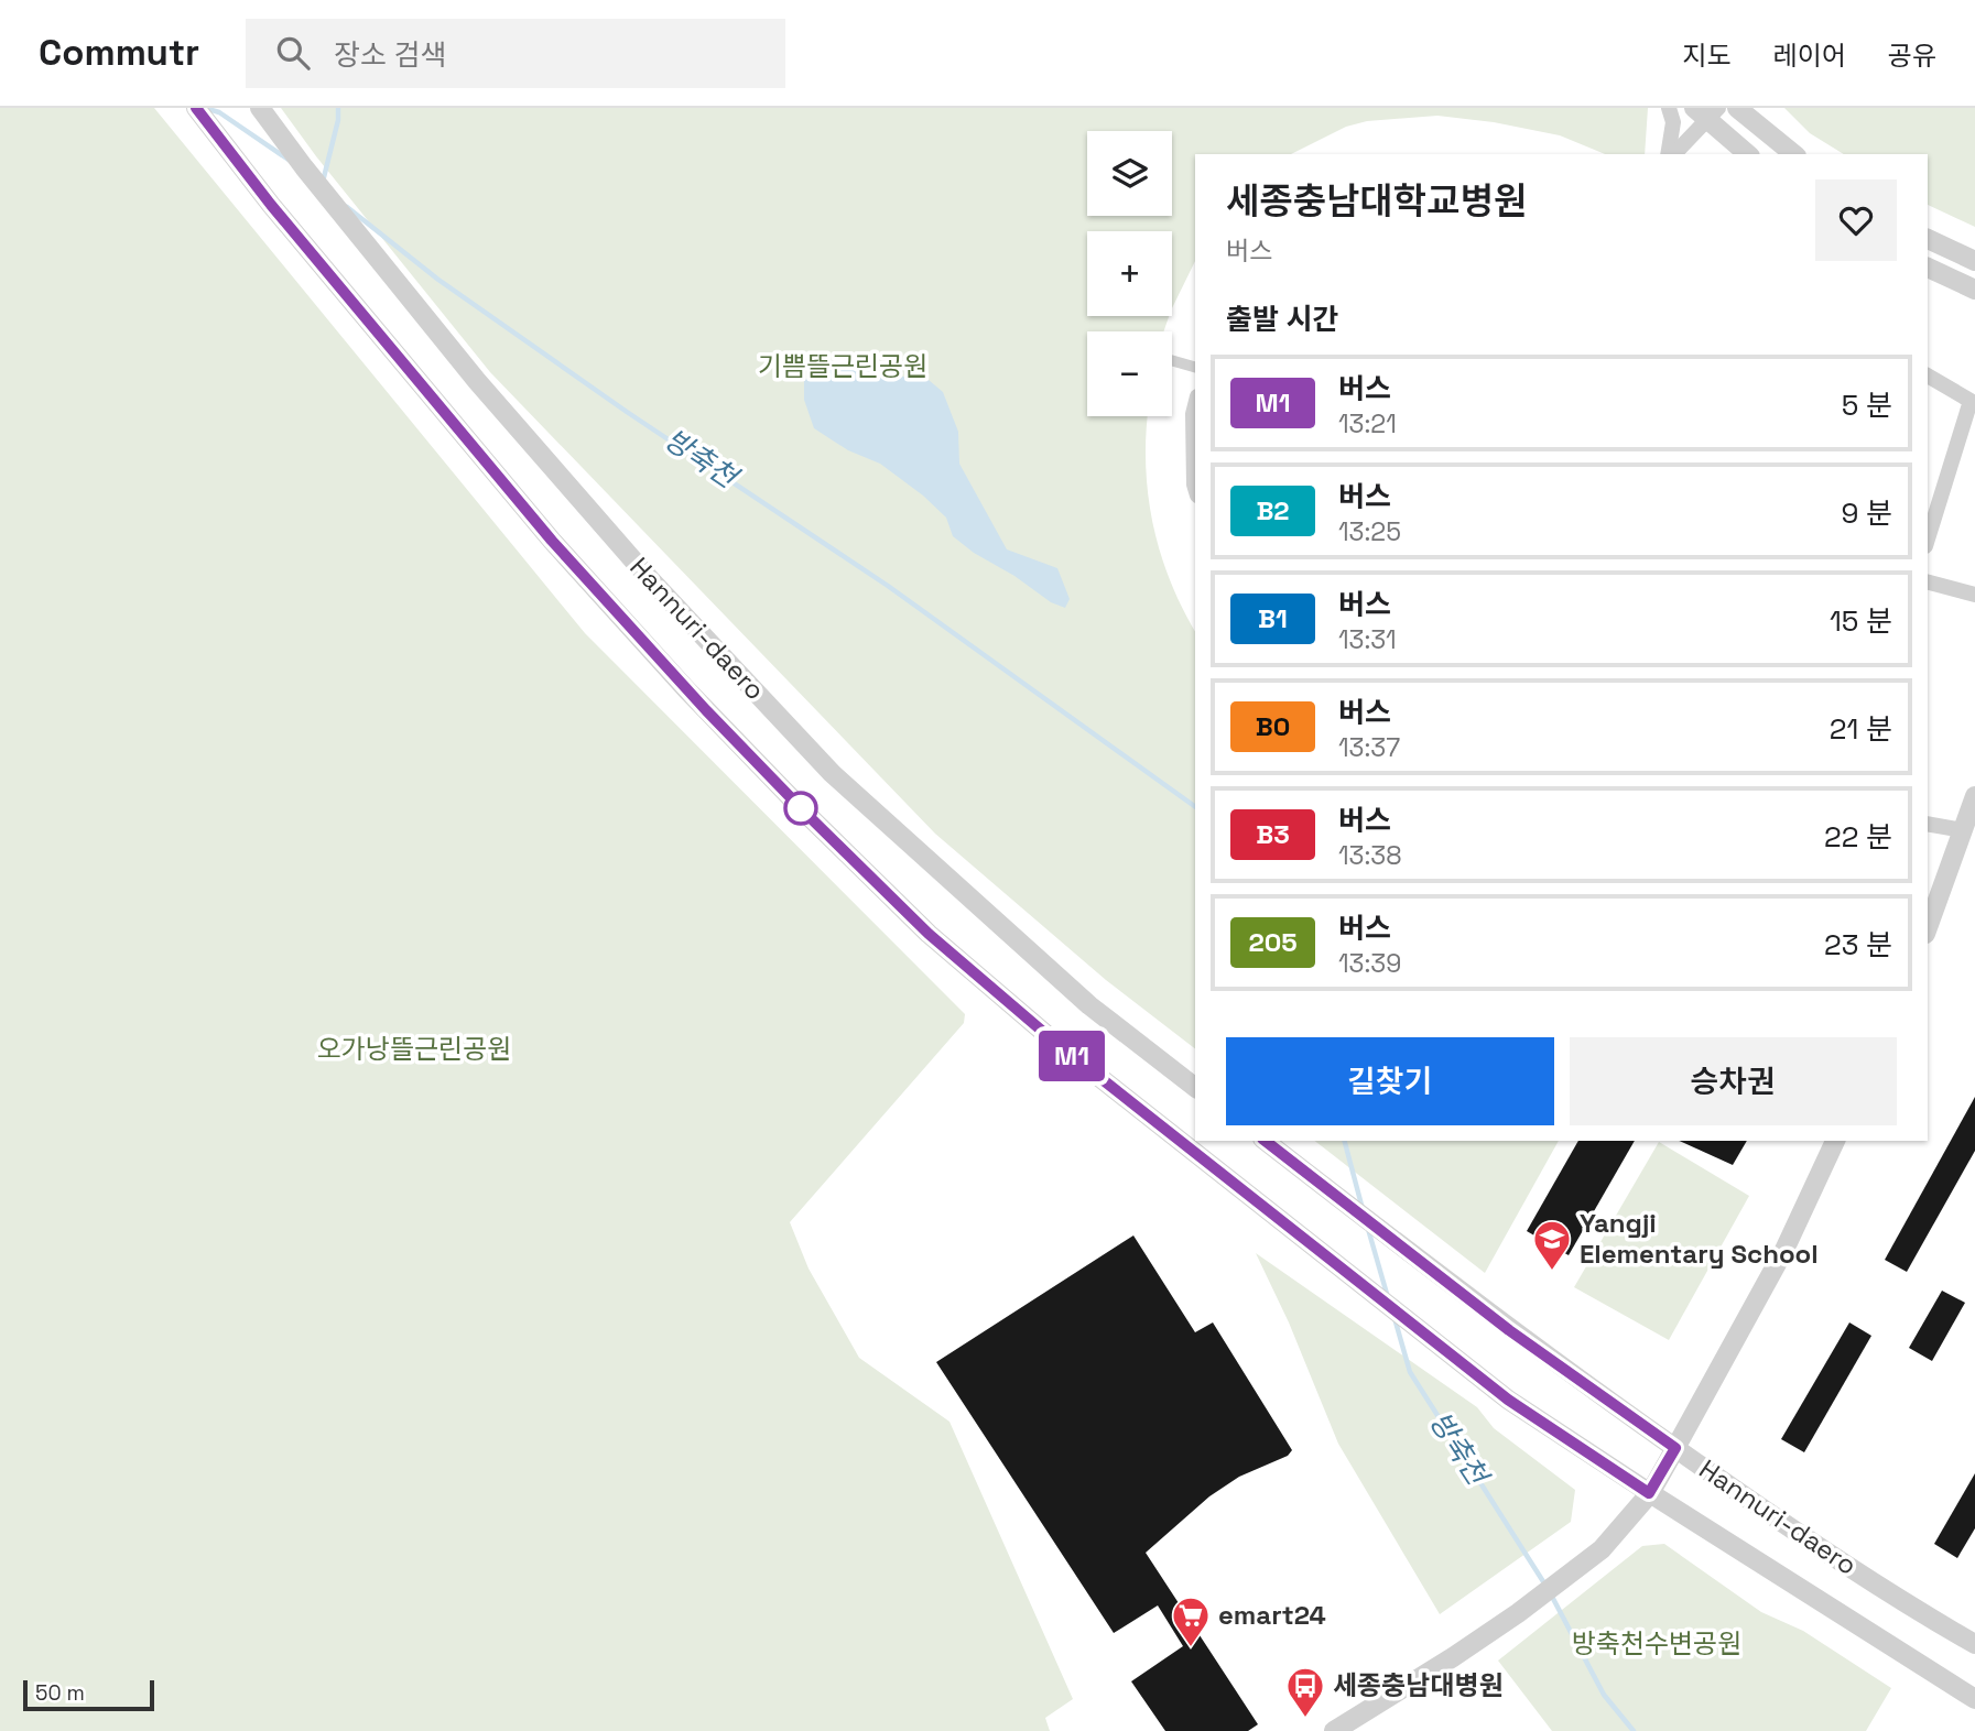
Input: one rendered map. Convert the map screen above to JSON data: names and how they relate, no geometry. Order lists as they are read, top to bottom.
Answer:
{
  "streets": {
    "street": ["Hannuri-daero"]
  },
  "water": ["방축천"],
  "parks": ["기쁨뜰근린공원", "오가낭뜰근린공원", "방축천수변공원"],
  "places": {
    "school or university": ["Yangji Elementary School"],
    "supermarket": ["emart24"],
    "bus stop": ["세종충남대병원"]
  },
  "lines": ["bus line M1"],
  "scale_bar": "50 m",
  "page": {
    "header": "Commutr",
    "search": "장소 검색",
    "nav": ["지도", "레이어", "공유"],
    "on_map": "M1",
    "map_buttons": ["+", "−"],
    "heading": [
      ["세종충남대학교병원", "버스"],
      "출발 시간"
    ],
    "list": [
      {
        "mark": "M1",
        "name": "버스",
        "note": "13:21",
        "value": "5 분"
      },
      {
        "mark": "B2",
        "name": "버스",
        "note": "13:25",
        "value": "9 분"
      },
      {
        "mark": "B1",
        "name": "버스",
        "note": "13:31",
        "value": "15 분"
      },
      {
        "mark": "B0",
        "name": "버스",
        "note": "13:37",
        "value": "21 분"
      },
      {
        "mark": "B3",
        "name": "버스",
        "note": "13:38",
        "value": "22 분"
      },
      {
        "mark": "205",
        "name": "버스",
        "note": "13:39",
        "value": "23 분"
      }
    ],
    "buttons": ["길찾기", "승차권"],
    "scale": "50 m"
  }
}
